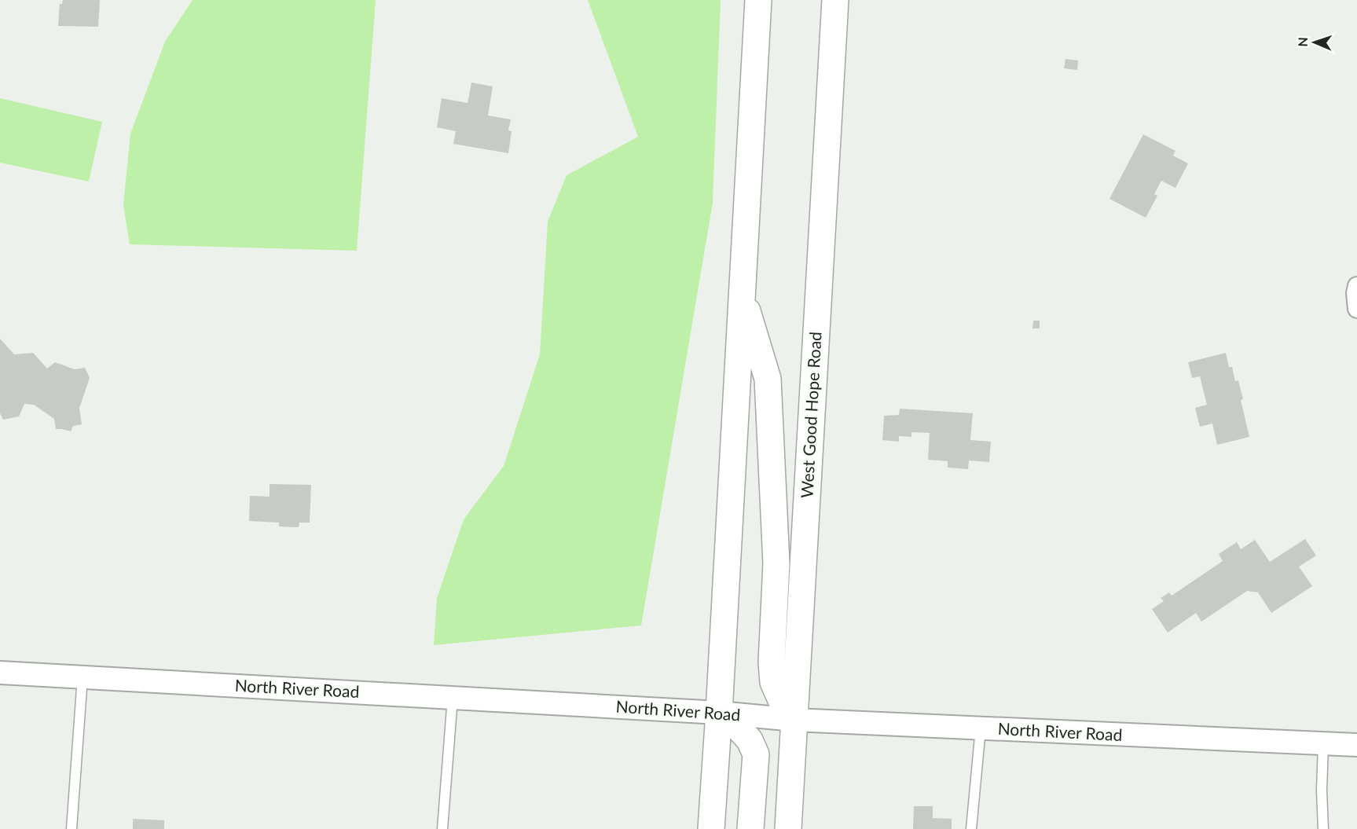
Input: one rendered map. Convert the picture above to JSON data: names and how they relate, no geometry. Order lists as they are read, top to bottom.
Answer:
{
  "streets": {
    "main road": ["West Good Hope Road"],
    "street": ["North River Road"]
  },
  "crossings": [
    ["West Good Hope Road", "North River Road"]
  ],
  "north": "left"
}
